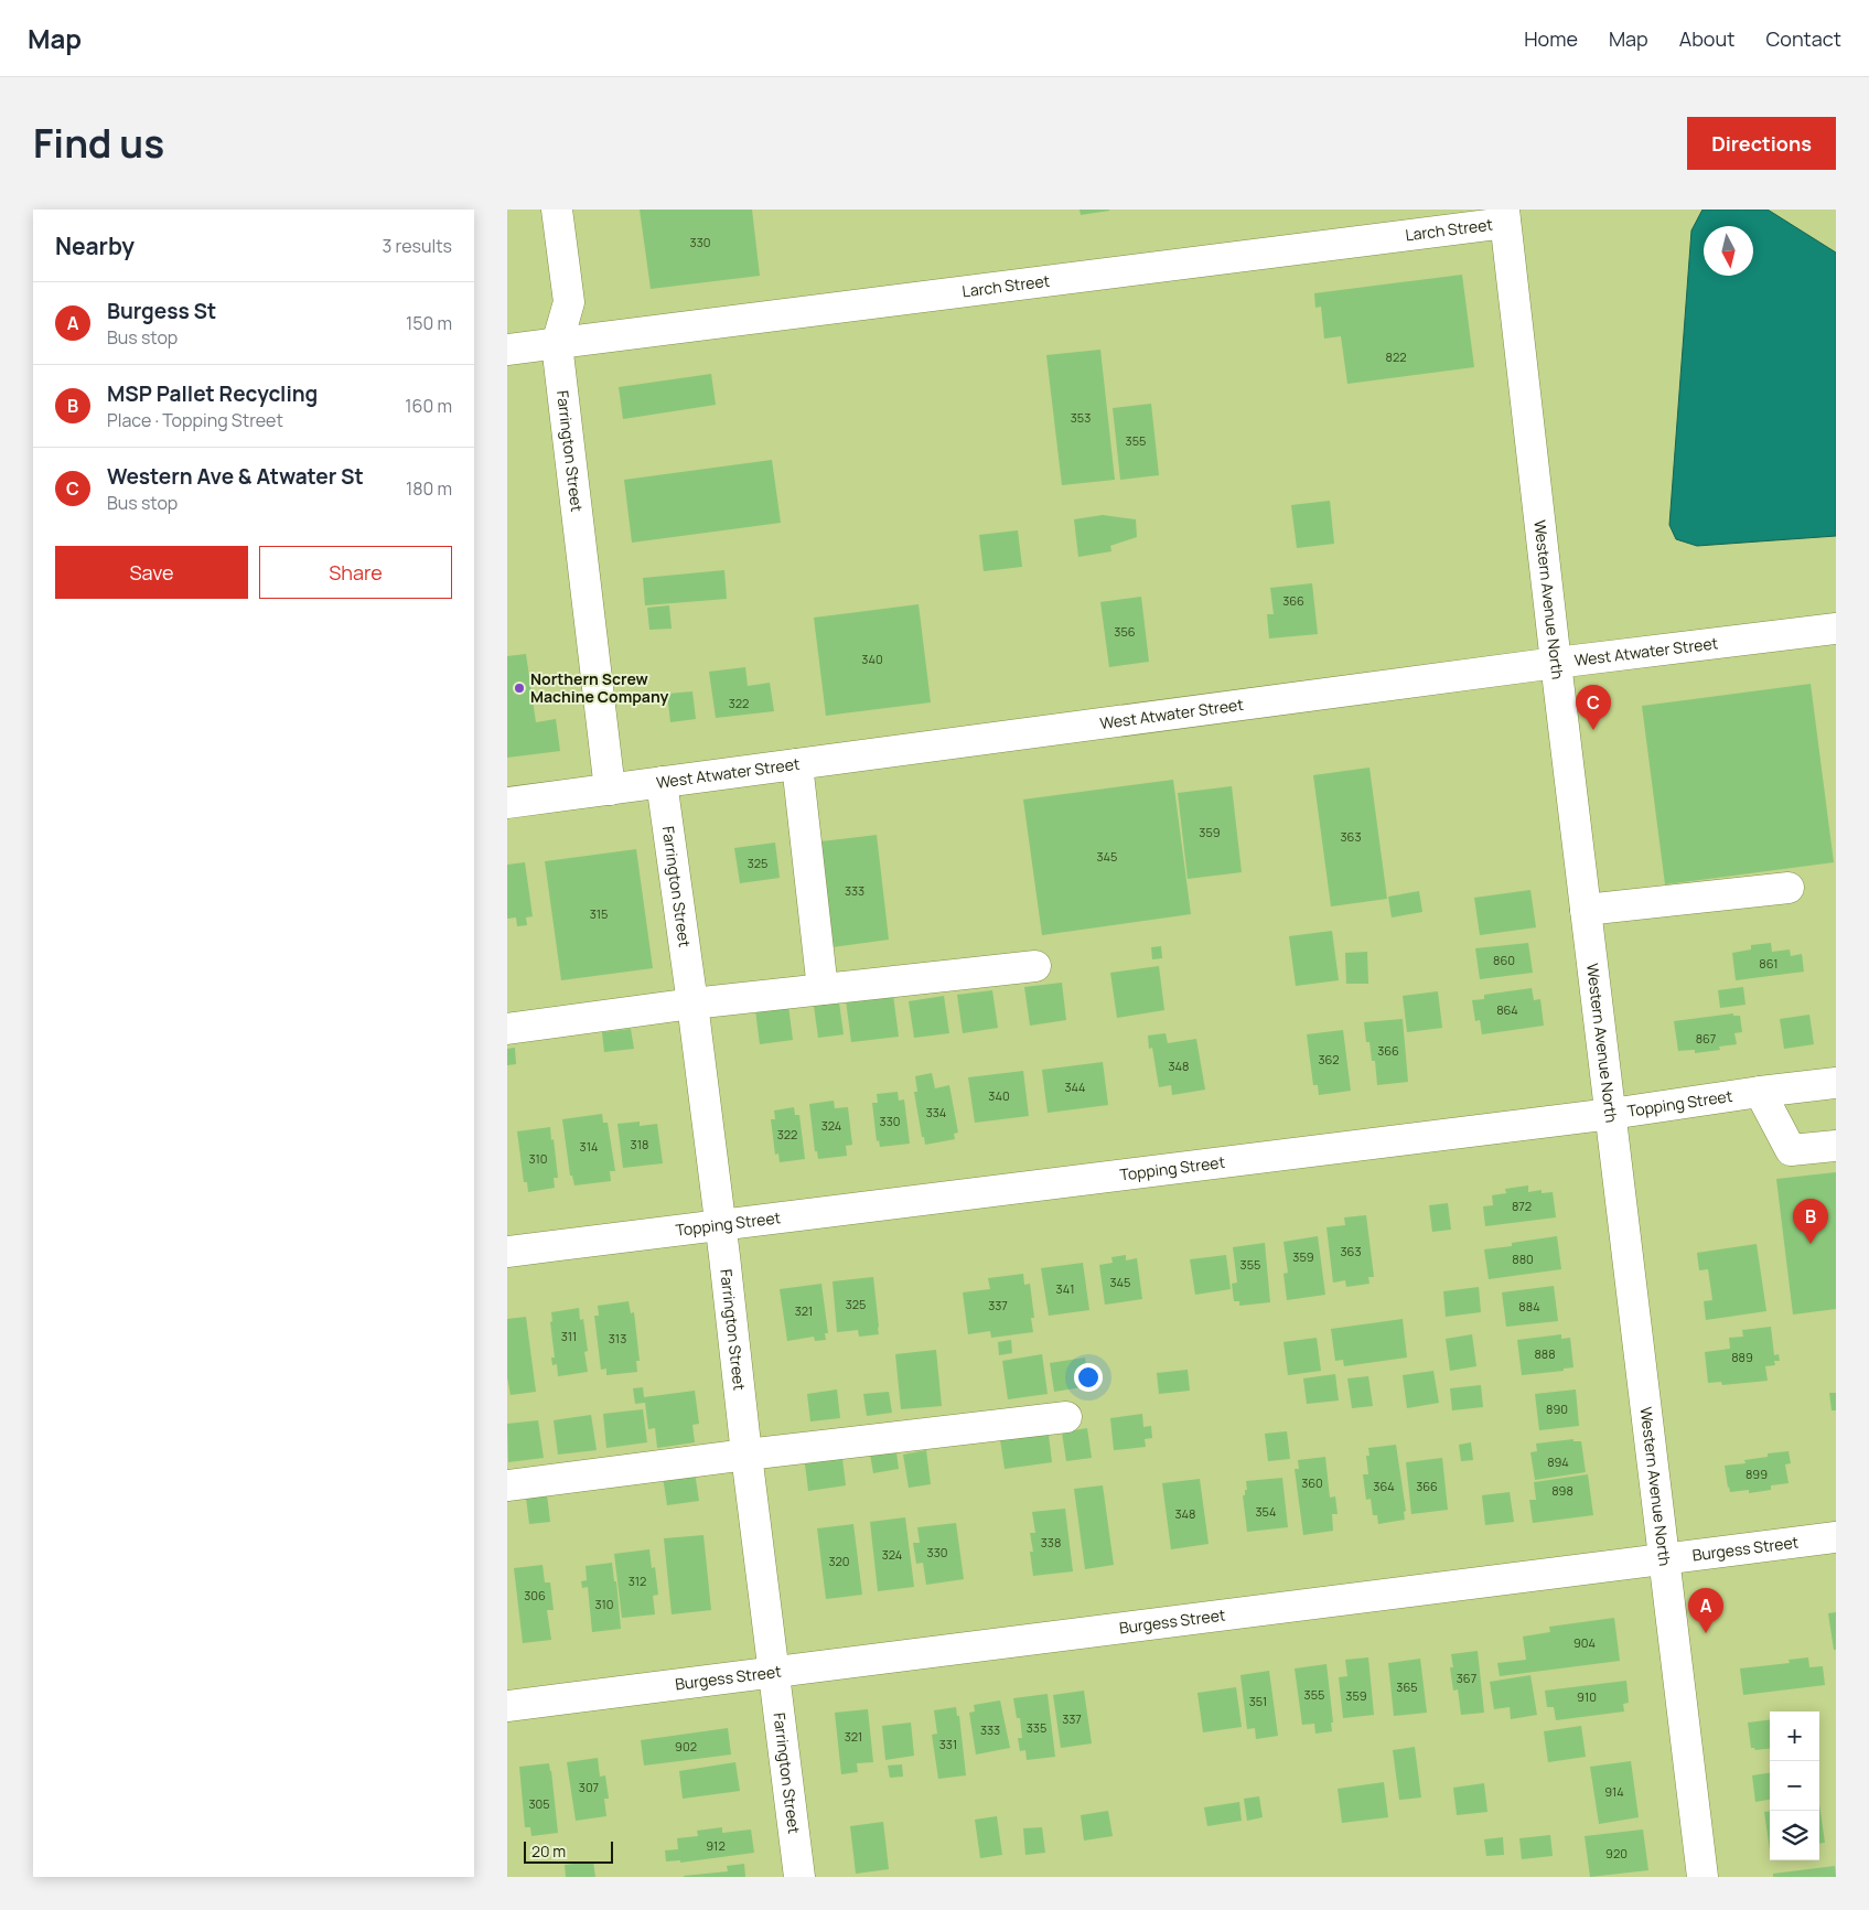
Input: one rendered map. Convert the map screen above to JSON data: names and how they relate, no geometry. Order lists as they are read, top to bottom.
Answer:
{
  "streets": {
    "street": [
      "Larch Street",
      "Farrington Street",
      "Western Avenue North",
      "West Atwater Street",
      "Topping Street",
      "Burgess Street"
    ]
  },
  "crossings": [
    ["Larch Street", "Farrington Street"],
    ["Larch Street", "Western Avenue North"],
    ["Farrington Street", "West Atwater Street"],
    ["Farrington Street", "Topping Street"],
    ["Farrington Street", "Burgess Street"],
    ["Western Avenue North", "West Atwater Street"],
    ["Western Avenue North", "Topping Street"],
    ["Western Avenue North", "Burgess Street"]
  ],
  "places": ["Northern Screw Machine Company"],
  "house_numbers": [
    "330",
    "822",
    "353",
    "355",
    "366",
    "356",
    "340",
    "322",
    "359",
    "363",
    "345",
    "325",
    "333",
    "315",
    "860",
    "861",
    "864",
    "867",
    "366",
    "362",
    "348",
    "344",
    "340",
    "334",
    "330",
    "324",
    "322",
    "318",
    "314",
    "310",
    "872",
    "363",
    "359",
    "880",
    "355",
    "345",
    "341",
    "325",
    "337",
    "884",
    "321",
    "311",
    "313",
    "888",
    "889",
    "890",
    "894",
    "899",
    "360",
    "364",
    "366",
    "898",
    "354",
    "348",
    "338",
    "330",
    "324",
    "320",
    "312",
    "306",
    "310",
    "904",
    "367",
    "365",
    "355",
    "359",
    "910",
    "351",
    "337",
    "335",
    "333",
    "321",
    "331",
    "902",
    "307",
    "914",
    "305",
    "912",
    "920"
  ],
  "scale_bar": "20 m",
  "north": "bottom",
  "page": {
    "header": "Map",
    "nav": [
      "Home",
      "Map",
      "About",
      "Contact"
    ],
    "title": "Find us",
    "buttons": [
      "Directions",
      ["Save", "Share"]
    ],
    "heading": ["Nearby", "3 results"],
    "list": [
      {
        "mark": "A",
        "name": "Burgess St",
        "note": "Bus stop",
        "value": "150 m"
      },
      {
        "mark": "B",
        "name": "MSP Pallet Recycling",
        "note": "Place · Topping Street",
        "value": "160 m"
      },
      {
        "mark": "C",
        "name": "Western Ave & Atwater St",
        "note": "Bus stop",
        "value": "180 m"
      }
    ],
    "pins": ["C", "B", "A"],
    "map_buttons": ["+", "−"],
    "scale": "20 m"
  }
}
